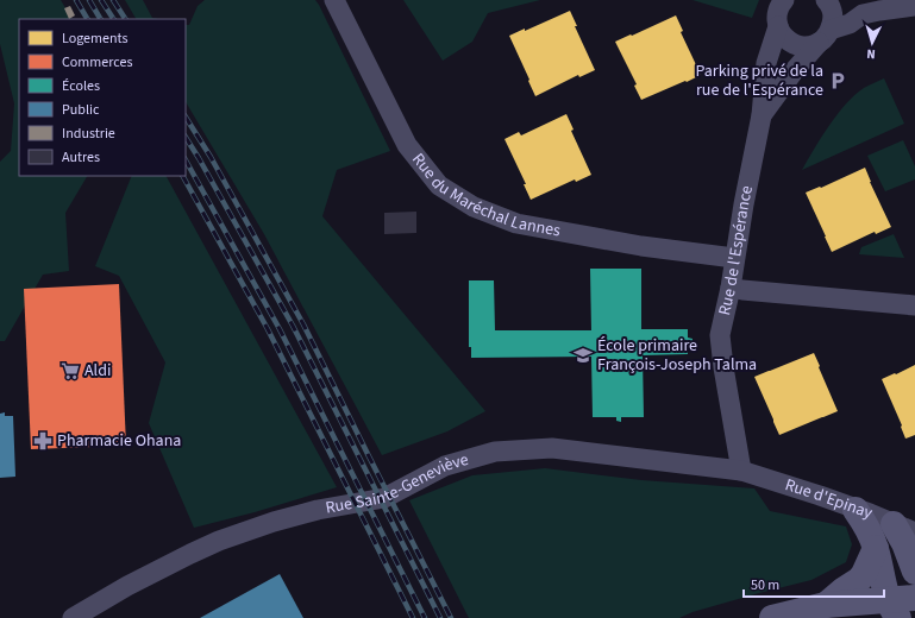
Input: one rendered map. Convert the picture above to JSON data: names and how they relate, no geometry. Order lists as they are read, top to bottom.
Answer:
{
  "streets": {
    "street": [
      "Rue du Maréchal Lannes",
      "Rue de l'Espérance",
      "Rue Sainte-Geneviève",
      "Rue d'Epinay"
    ]
  },
  "crossings": [
    ["Rue du Maréchal Lannes", "Rue de l'Espérance"],
    ["Rue de l'Espérance", "Rue Sainte-Geneviève"],
    ["Rue de l'Espérance", "Rue d'Epinay"],
    ["Rue Sainte-Geneviève", "Rue d'Epinay"]
  ],
  "places": {
    "parking": ["Parking privé de la rue de l'Espérance"],
    "school or university": ["École primaire François-Joseph Talma"],
    "supermarket": ["Aldi"],
    "pharmacy": ["Pharmacie Ohana"]
  },
  "legend": [
    "Logements",
    "Commerces",
    "Écoles",
    "Public",
    "Industrie",
    "Autres"
  ],
  "scale_bar": "50 m",
  "north": "bottom"
}
